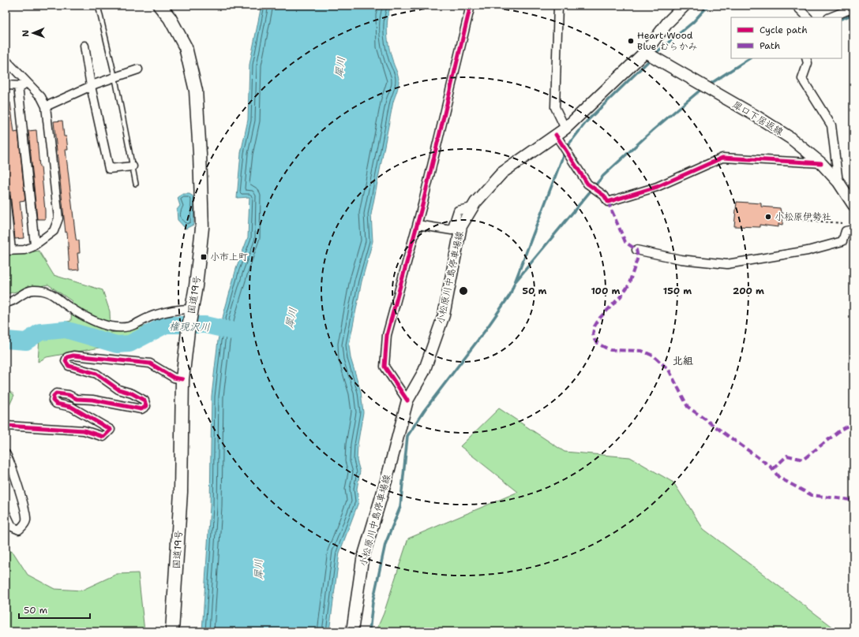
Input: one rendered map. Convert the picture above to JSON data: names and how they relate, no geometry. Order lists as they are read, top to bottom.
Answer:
{
  "streets": {
    "highway": ["国道19号"],
    "main road": ["犀口下居返線", "小松原川中島停車場線"]
  },
  "crossings": [
    ["犀口下居返線", "小松原川中島停車場線"]
  ],
  "districts": ["北組"],
  "water": ["犀川", "権現沢川"],
  "places": {
    "other": ["Heart Wood Blue むらかみ", "小松原伊勢社"],
    "transit": ["小市上町"]
  },
  "legend": ["Cycle path", "Path"],
  "scale_bar": "50 m",
  "north": "left",
  "rings": [
    "50 m",
    "100 m",
    "150 m",
    "200 m"
  ]
}
